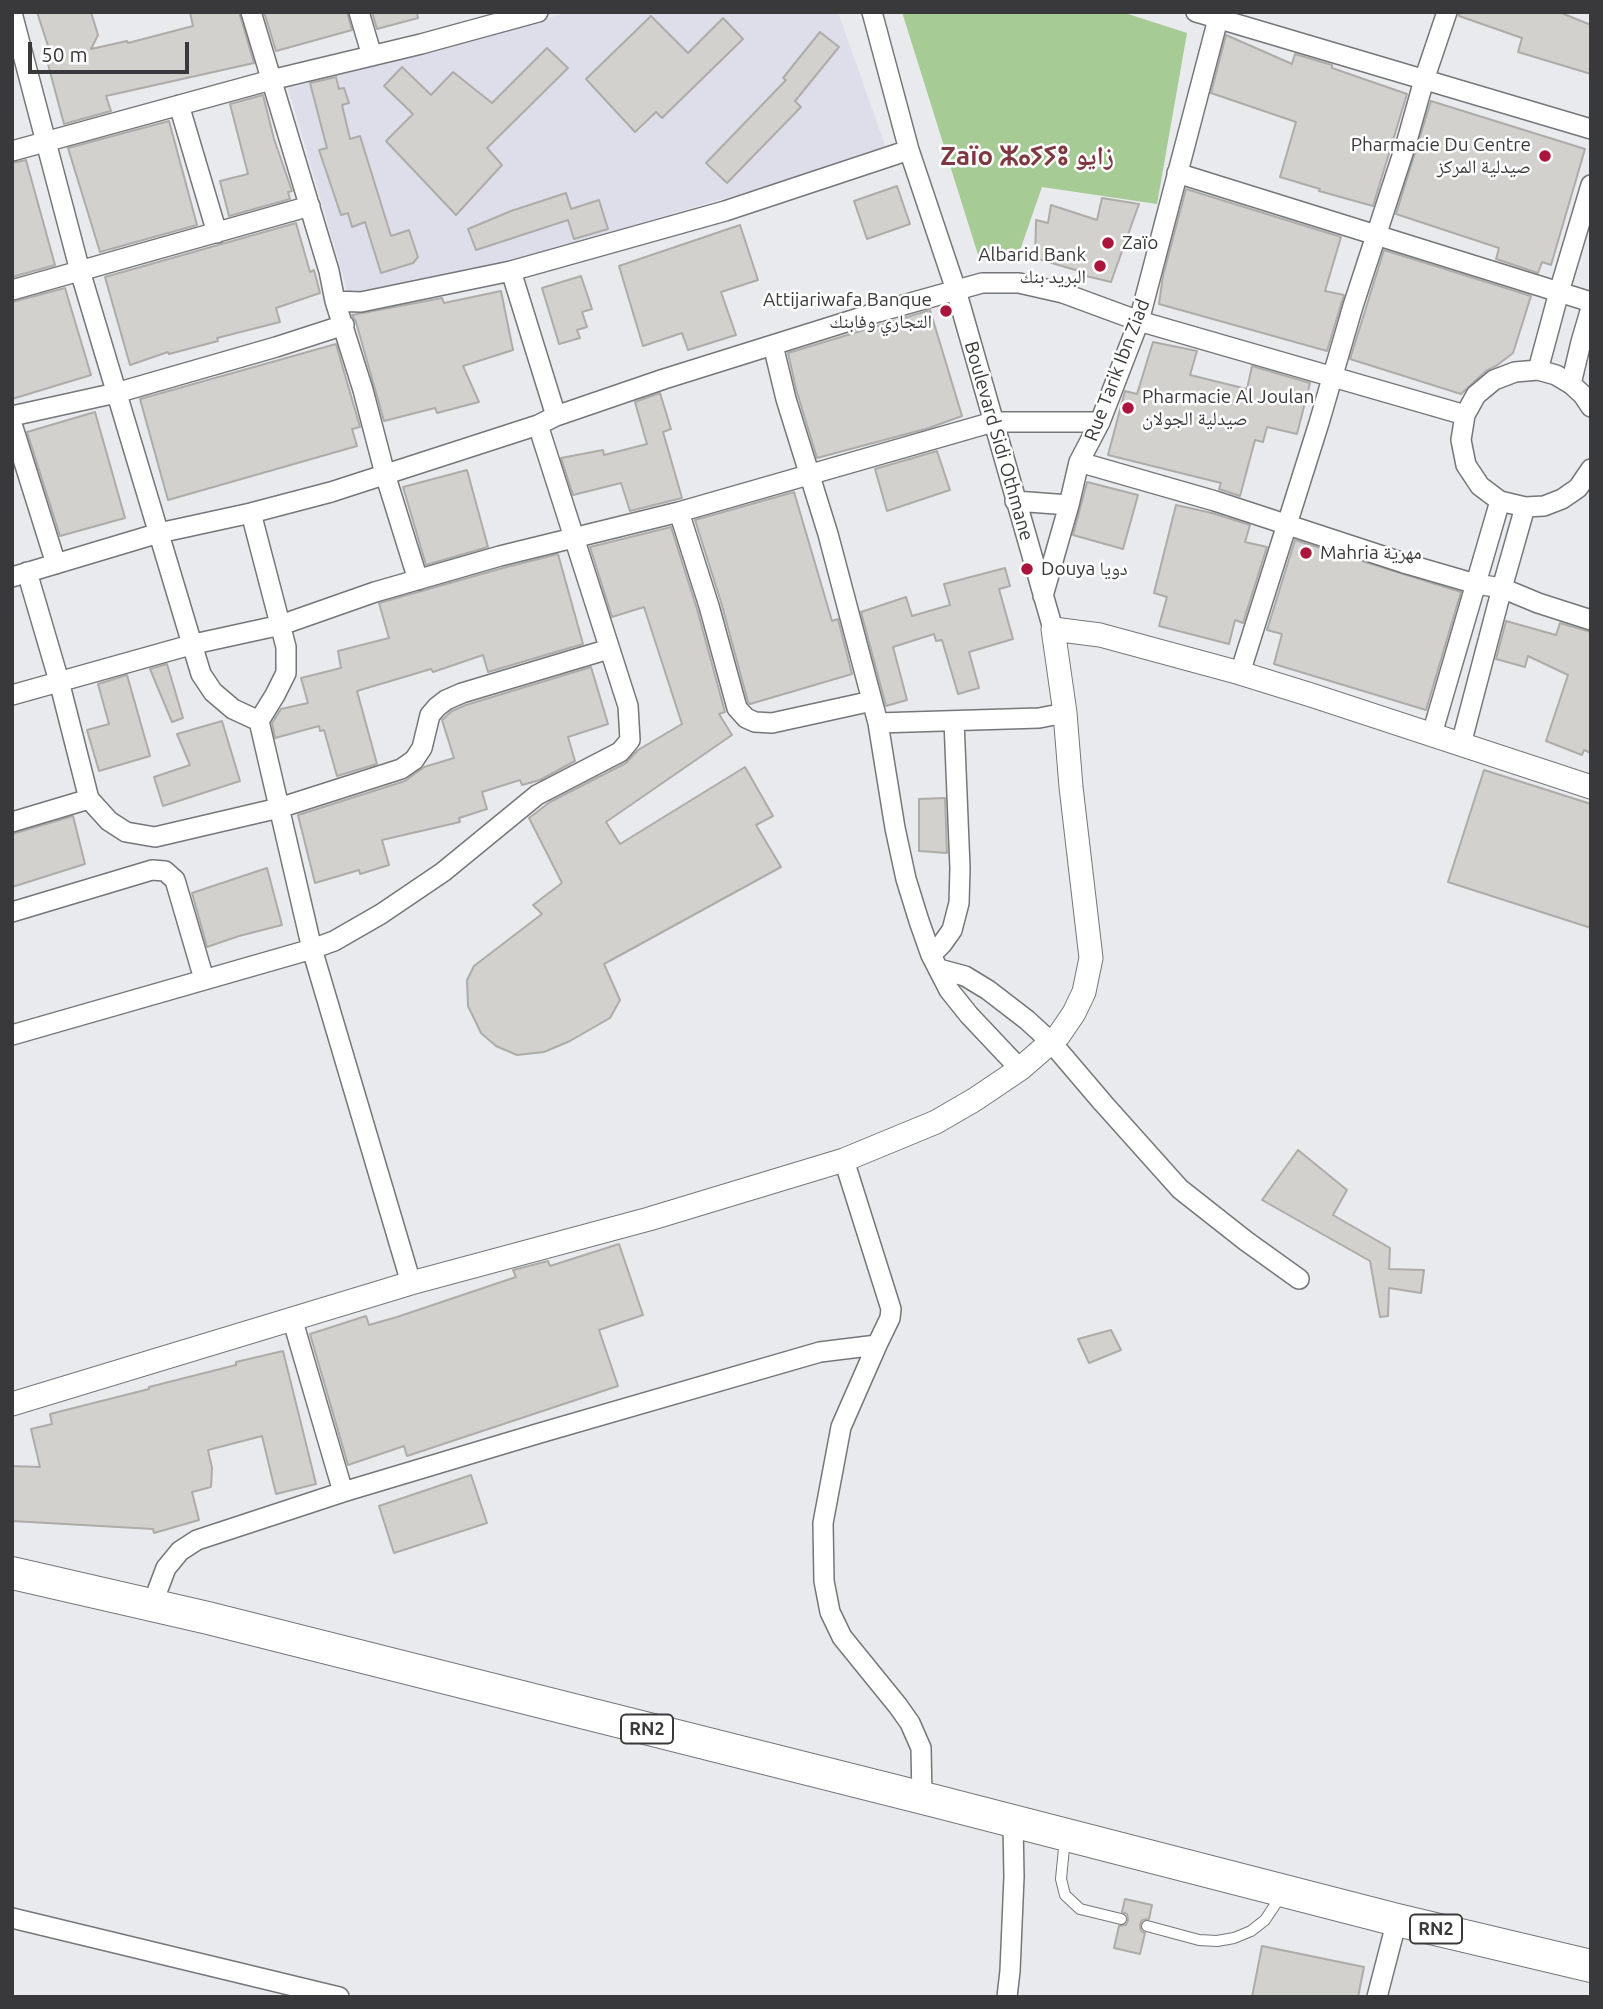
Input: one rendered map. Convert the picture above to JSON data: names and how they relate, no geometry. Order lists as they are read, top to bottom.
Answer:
{
  "streets": {
    "highway": ["RN2"],
    "street": ["Rue Tarik Ibn Ziad", "Boulevard Sidi Othmane"]
  },
  "crossings": [
    ["Rue Tarik Ibn Ziad", "Boulevard Sidi Othmane"]
  ],
  "districts": ["Zaïo ⵣⴰⵢⵢⵓ زايو"],
  "places": [
    "Pharmacie Du Centre صيدلية المركز",
    "Zaïo",
    "Albarid Bank البريد بنك",
    "Attijariwafa Banque التجاري وفابنك",
    "Pharmacie Al Joulan صيدلية الجولان",
    "Mahria مهرية",
    "Douya دويا"
  ],
  "scale_bar": "50 m"
}
